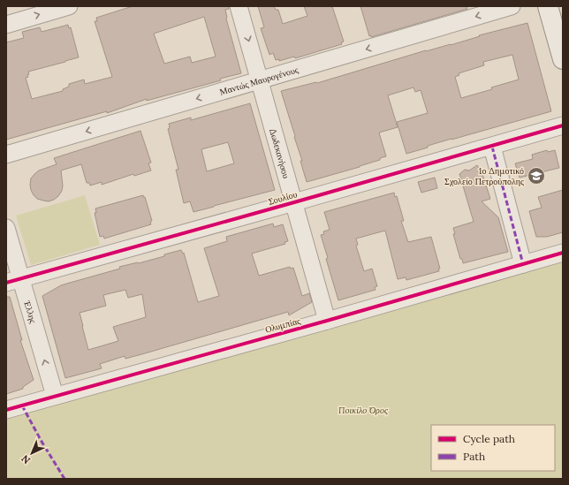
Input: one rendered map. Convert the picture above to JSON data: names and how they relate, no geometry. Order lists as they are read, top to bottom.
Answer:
{
  "streets": {
    "street": [
      "Μαντώς Μαυρογένους",
      "Δωδεκανήσου",
      "Σουλίου",
      "Έλλης",
      "Ολυμπίας"
    ]
  },
  "crossings": [
    ["Μαντώς Μαυρογένους", "Δωδεκανήσου"],
    ["Δωδεκανήσου", "Σουλίου"],
    ["Δωδεκανήσου", "Ολυμπίας"],
    ["Σουλίου", "Έλλης"],
    ["Έλλης", "Ολυμπίας"]
  ],
  "one_way": ["Μαντώς Μαυρογένους", "Έλλης"],
  "parks": ["Ποικίλο Όρος"],
  "places": {
    "school or university": ["1ο Δημοτικό Σχολείο Πετρούπολης"]
  },
  "legend": ["Cycle path", "Path"],
  "north": "bottom left"
}
